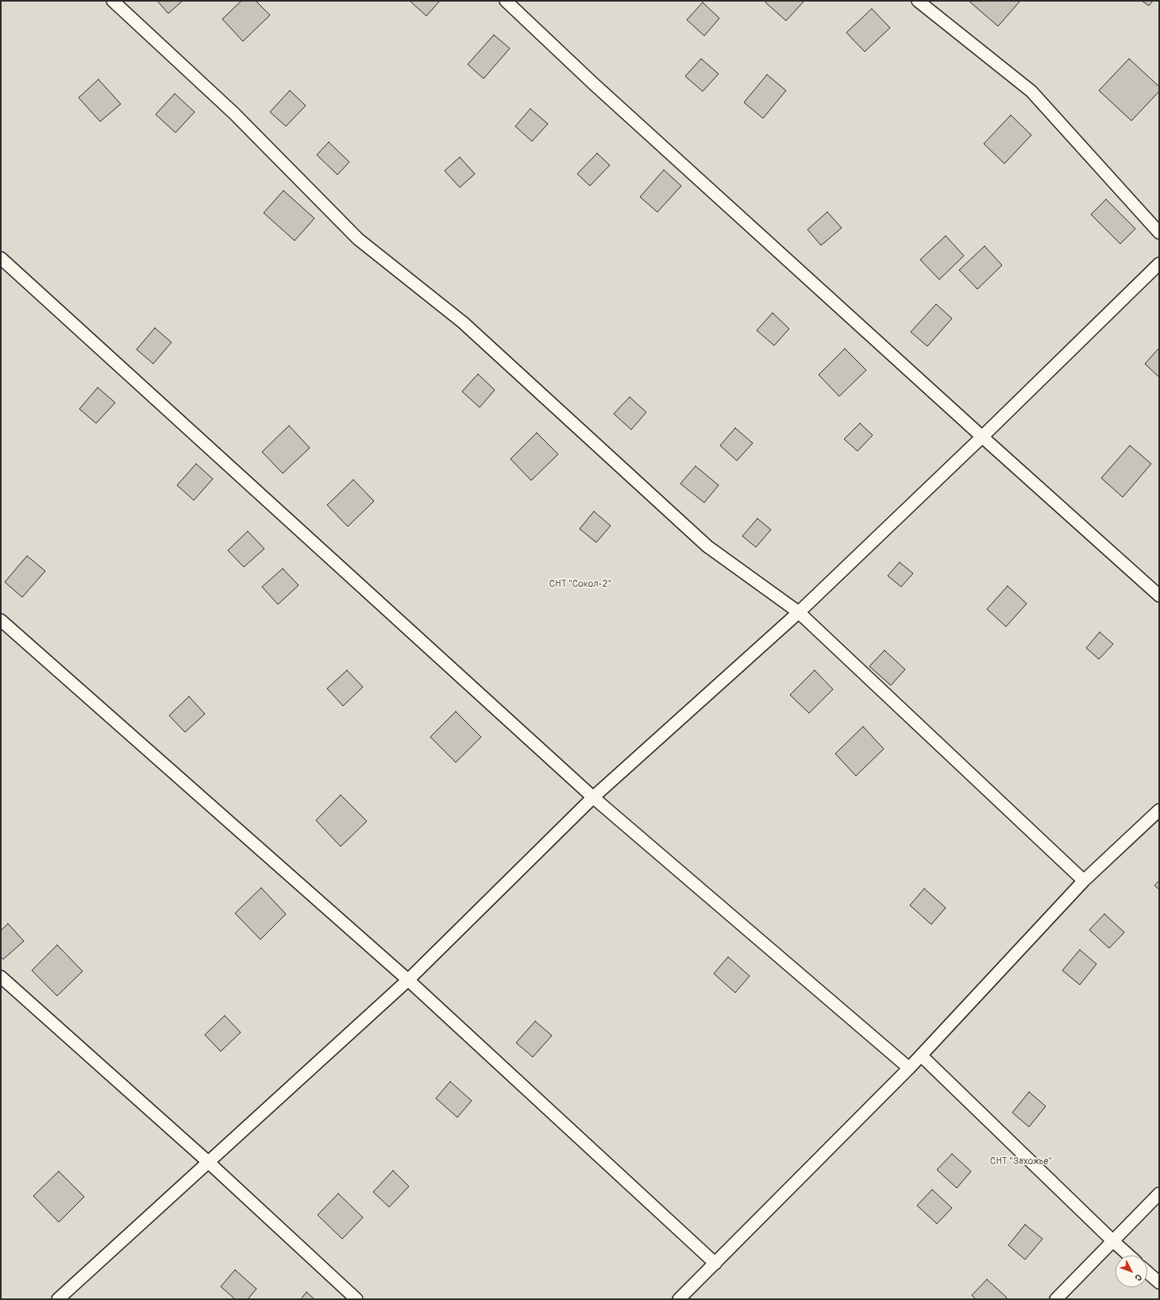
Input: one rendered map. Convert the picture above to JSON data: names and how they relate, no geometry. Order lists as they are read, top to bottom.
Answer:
{
  "parks": ["СНТ \"Сокол-2\"", "СНТ \"Захожье\""],
  "north": "bottom right"
}
